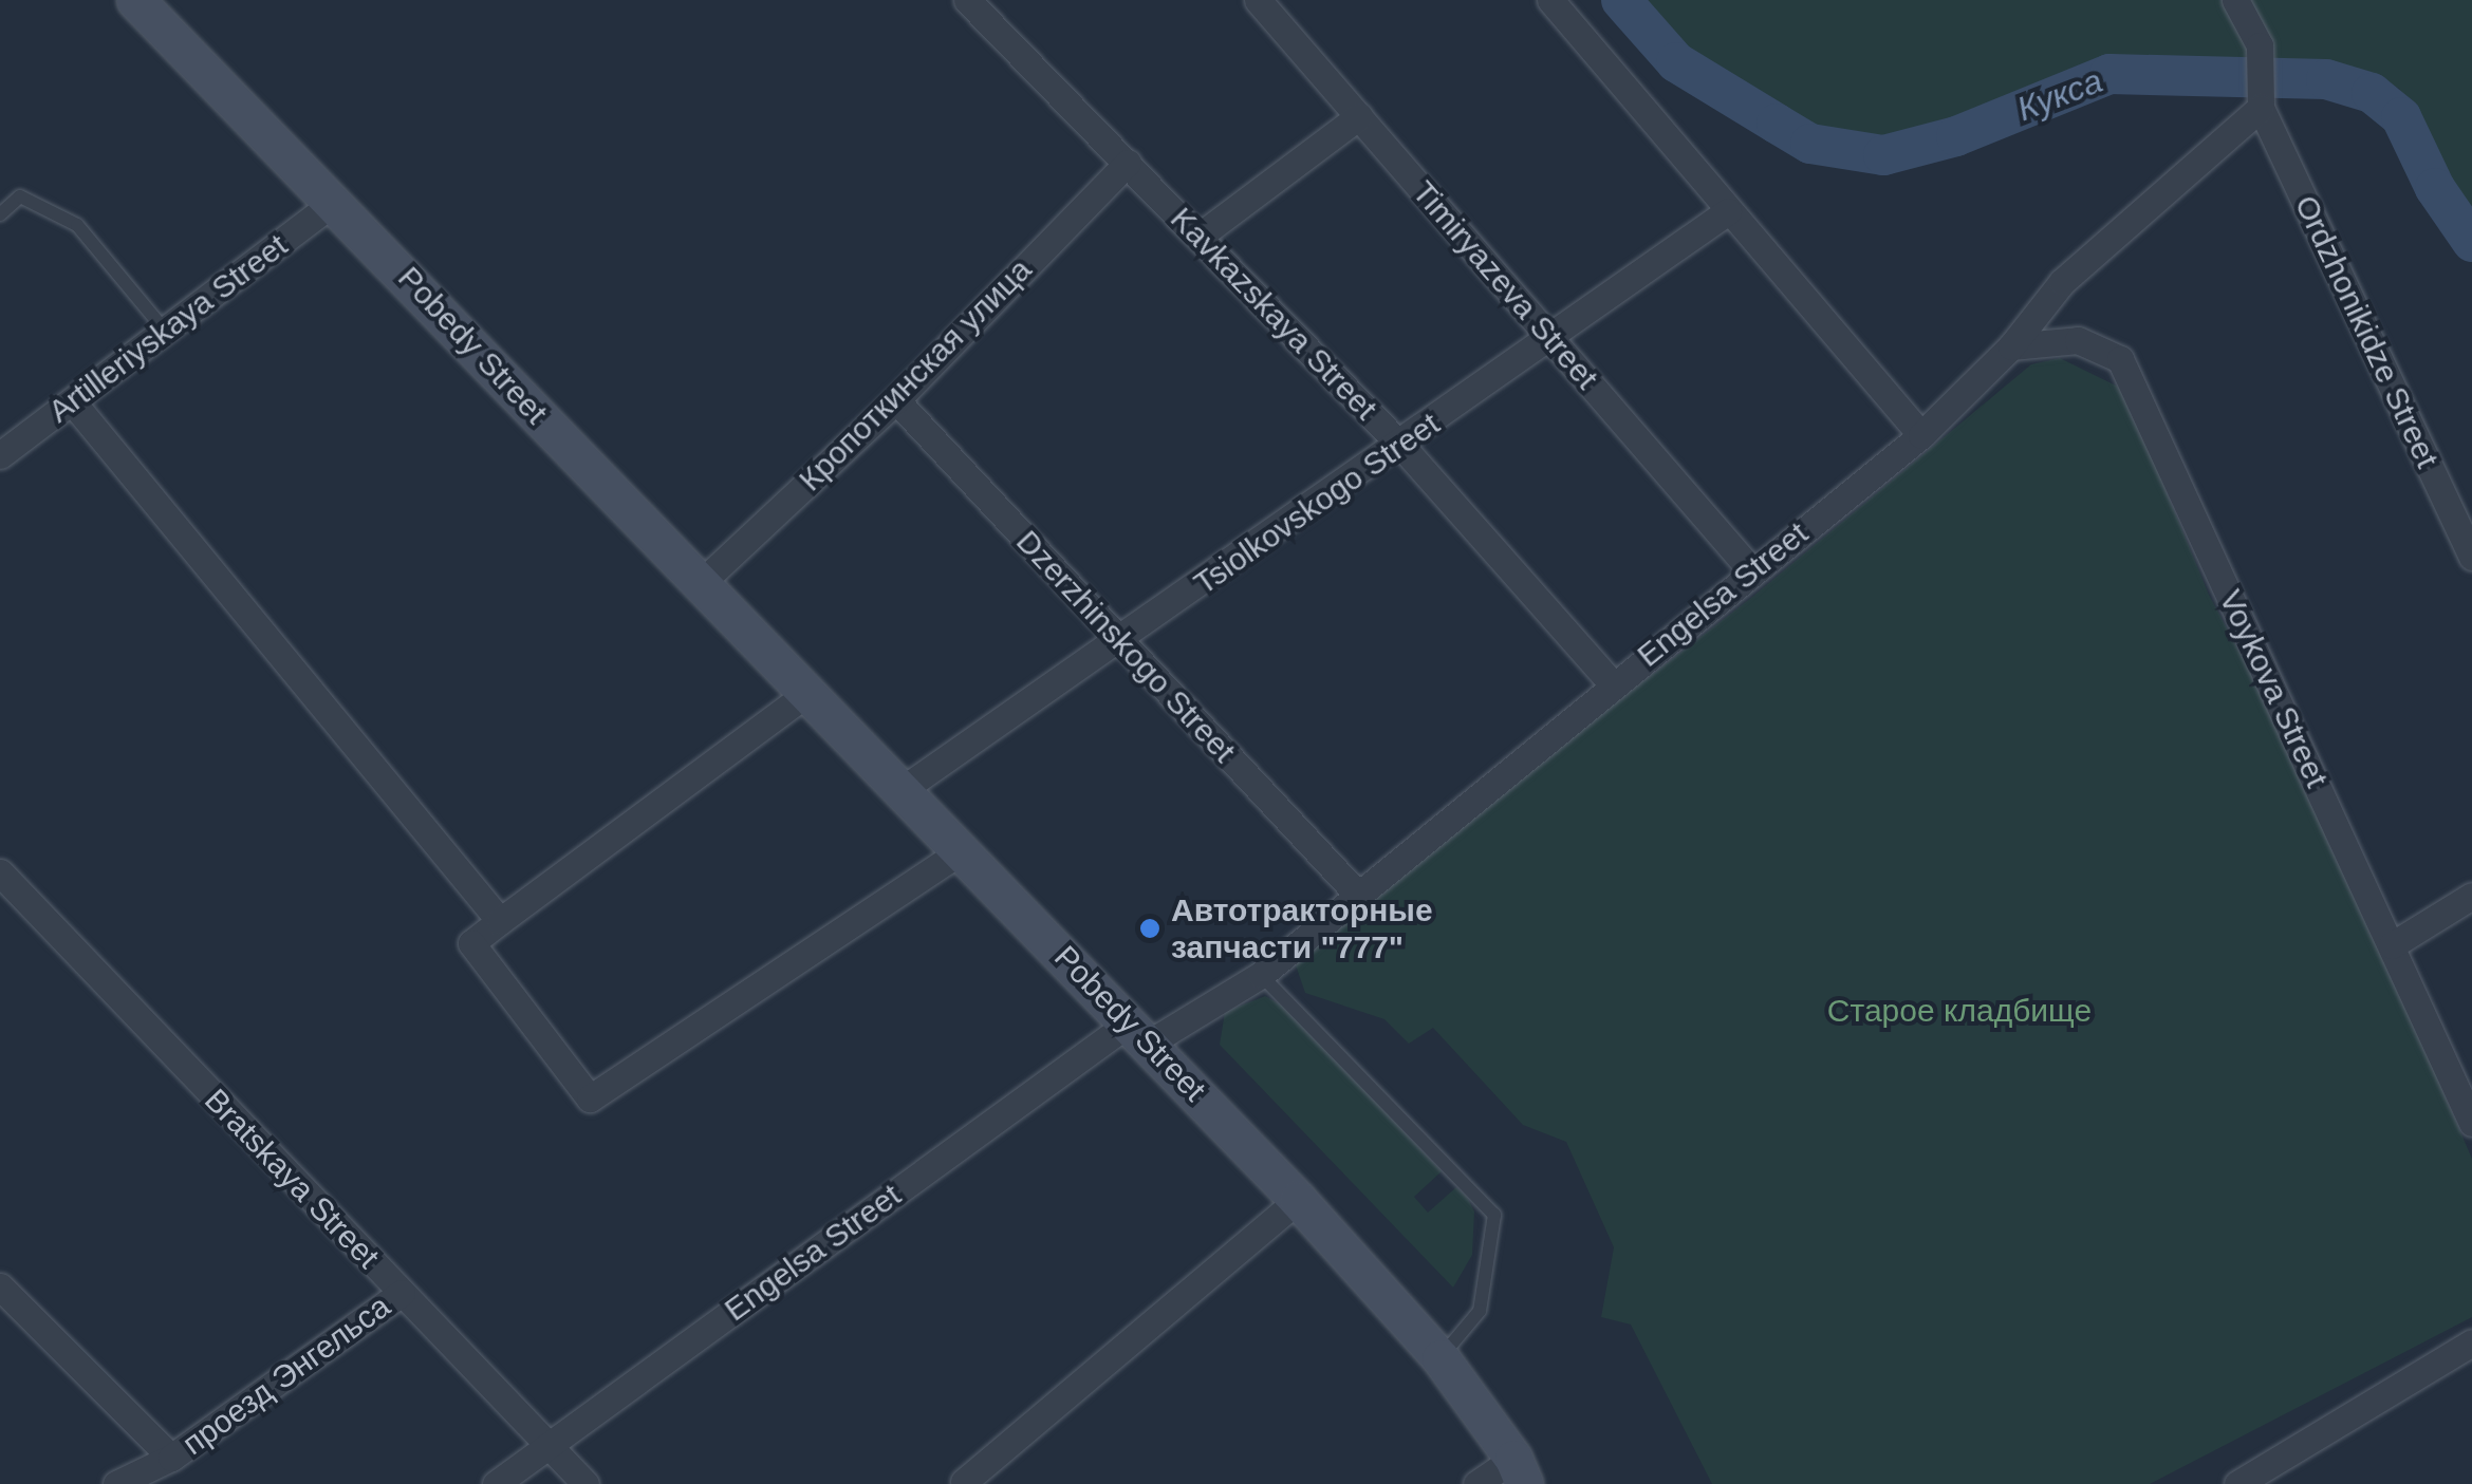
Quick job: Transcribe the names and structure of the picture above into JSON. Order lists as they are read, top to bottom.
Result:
{
  "streets": {
    "street": [
      "Timiryazeva Street",
      "Kavkazskaya Street",
      "Artilleriyskaya Street",
      "Ordzhonikidze Street",
      "Pobedy Street",
      "Кропоткинская улица",
      "Tsiolkovskogo Street",
      "Engelsa Street",
      "Dzerzhinskogo Street",
      "Voykova Street",
      "Bratskaya Street",
      "проезд Энгельса"
    ]
  },
  "crossings": [
    ["Timiryazeva Street", "Tsiolkovskogo Street"],
    ["Timiryazeva Street", "Engelsa Street"],
    ["Kavkazskaya Street", "Кропоткинская улица"],
    ["Kavkazskaya Street", "Tsiolkovskogo Street"],
    ["Kavkazskaya Street", "Engelsa Street"],
    ["Artilleriyskaya Street", "Pobedy Street"],
    ["Ordzhonikidze Street", "Engelsa Street"],
    ["Pobedy Street", "Кропоткинская улица"],
    ["Pobedy Street", "Tsiolkovskogo Street"],
    ["Pobedy Street", "Engelsa Street"],
    ["Кропоткинская улица", "Dzerzhinskogo Street"],
    ["Tsiolkovskogo Street", "Dzerzhinskogo Street"],
    ["Engelsa Street", "Dzerzhinskogo Street"],
    ["Engelsa Street", "Voykova Street"],
    ["Engelsa Street", "Bratskaya Street"],
    ["Bratskaya Street", "проезд Энгельса"]
  ],
  "water": ["Кукса"],
  "parks": ["Старое кладбище"],
  "places": ["Автотракторные запчасти \"777\""]
}
